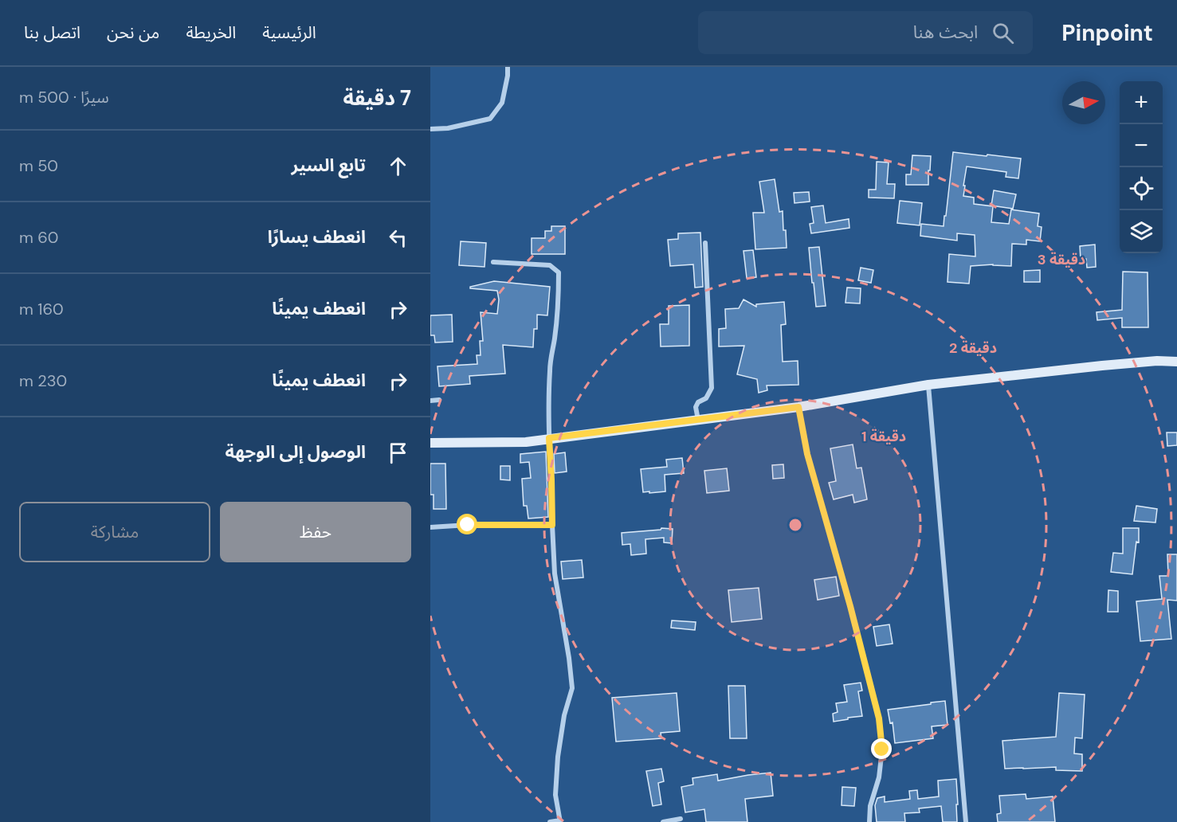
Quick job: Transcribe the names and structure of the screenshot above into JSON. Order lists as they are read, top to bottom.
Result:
{
  "north": "right",
  "page": {
    "header": "Pinpoint",
    "search": "ابحث هنا",
    "nav": [
      "الرئيسية",
      "الخريطة",
      "من نحن",
      "اتصل بنا"
    ],
    "heading": ["7 دقيقة", "سيرًا · 500 m"],
    "map_buttons": ["+", "−"],
    "list": [
      ["تابع السير", "50 m"],
      ["انعطف يسارًا", "60 m"],
      ["انعطف يمينًا", "160 m"],
      ["انعطف يمينًا", "230 m"],
      "الوصول إلى الوجهة"
    ],
    "buttons": ["حفظ", "مشاركة"]
  },
  "rings": ["3 دقيقة", "2 دقيقة", "1 دقيقة"]
}
